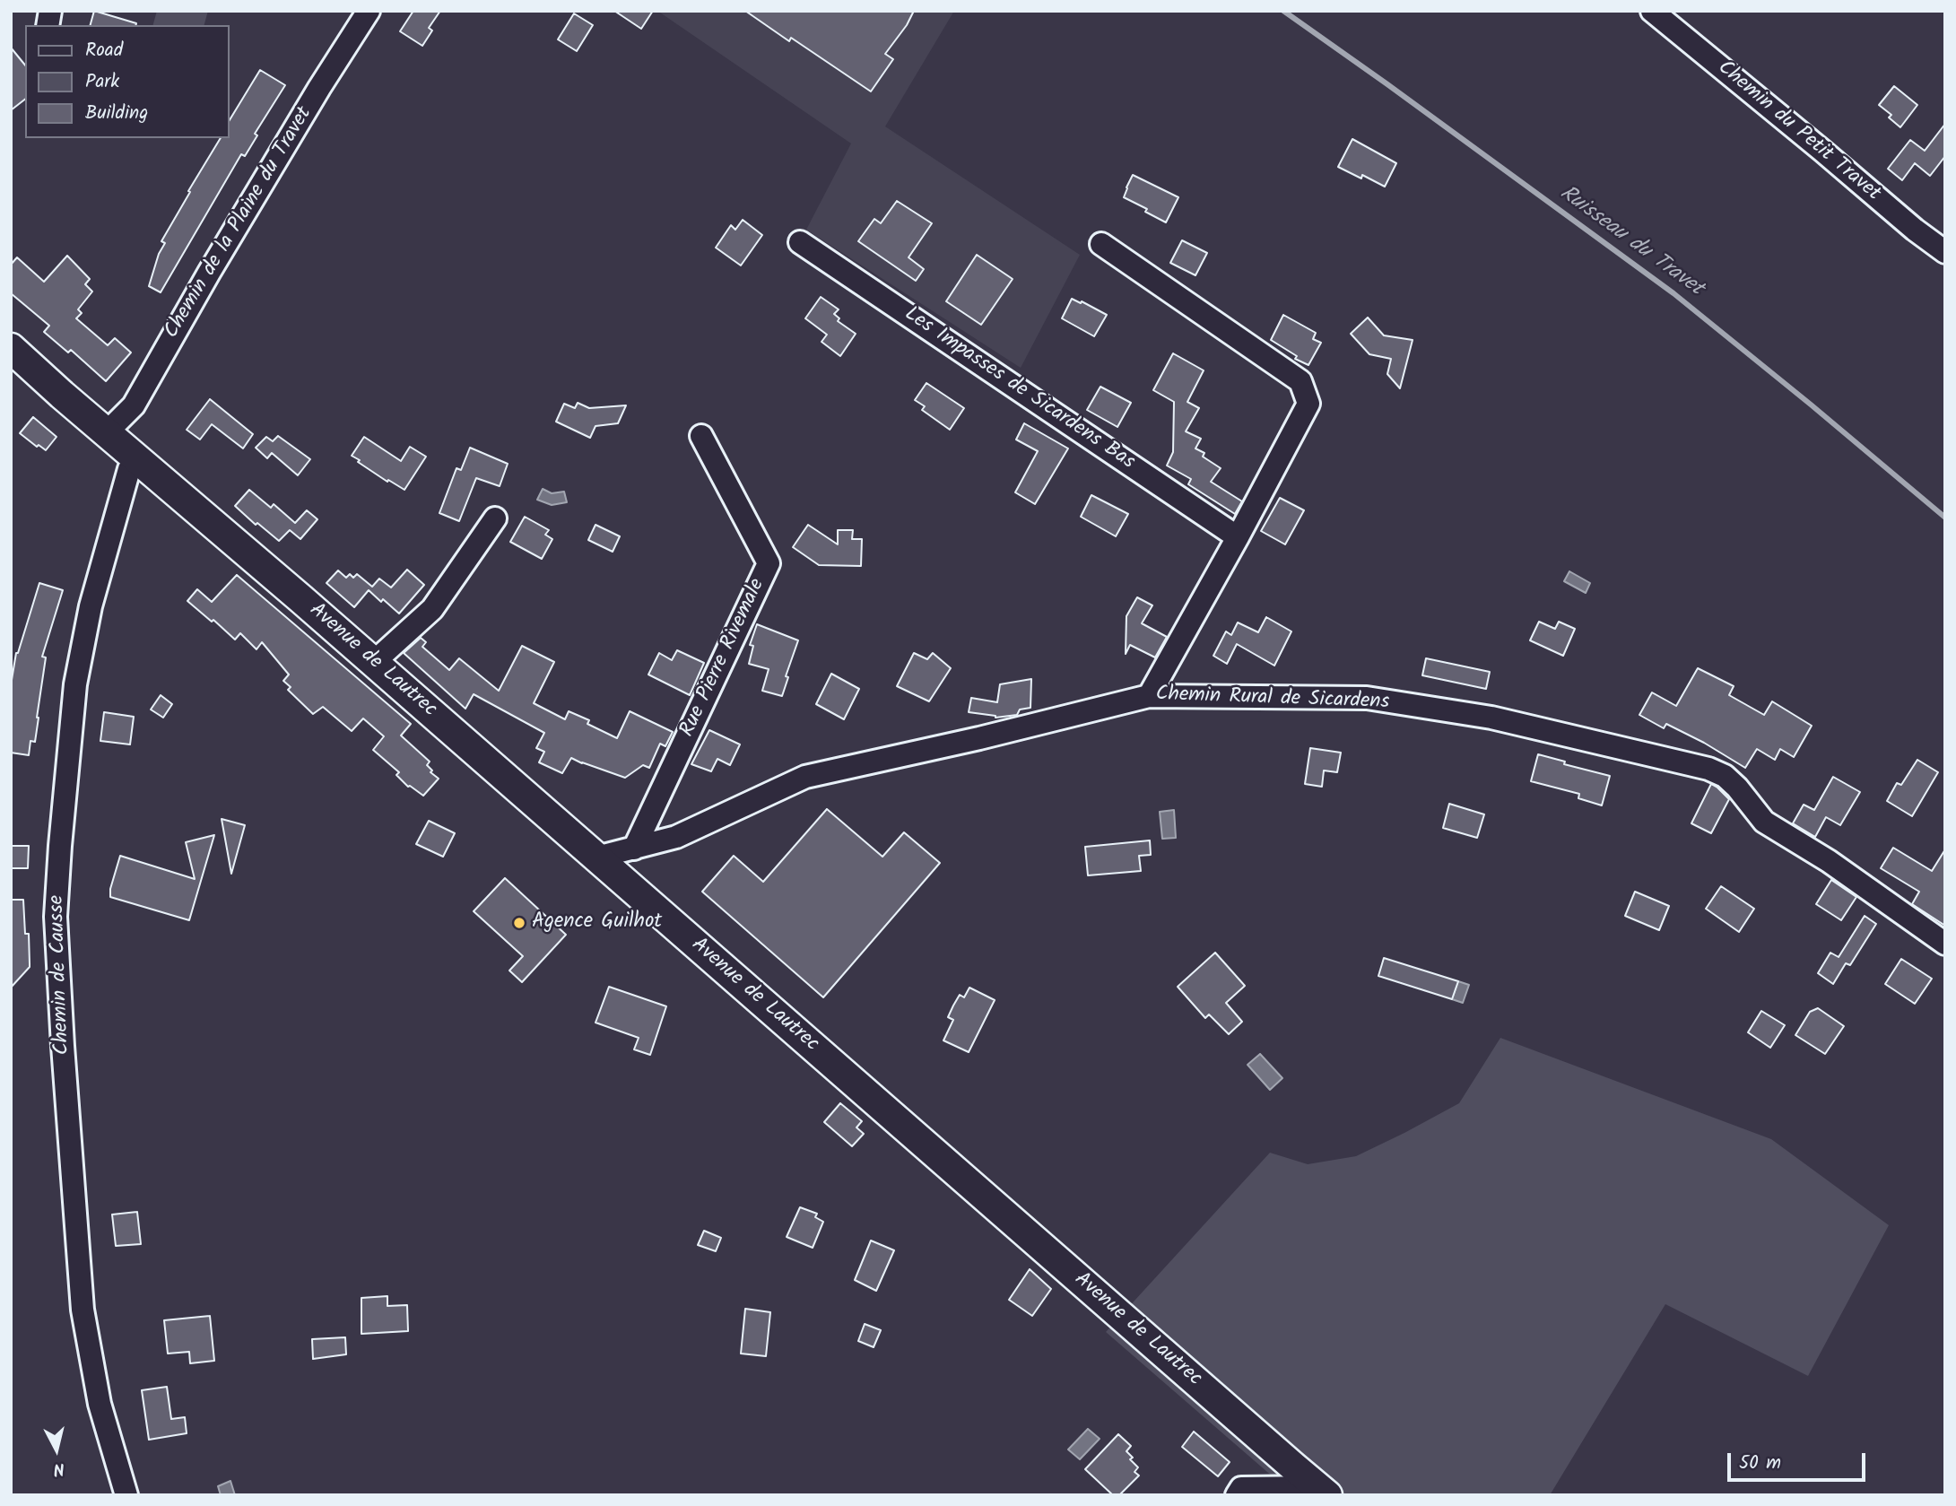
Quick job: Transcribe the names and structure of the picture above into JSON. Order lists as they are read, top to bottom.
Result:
{
  "streets": {
    "main road": ["Avenue de Lautrec"],
    "street": [
      "Chemin du Petit Travet",
      "Chemin de la Plaine du Travet",
      "Les Impasses de Sicardens Bas",
      "Rue Pierre Rivemale",
      "Chemin Rural de Sicardens",
      "Chemin de Causse"
    ]
  },
  "crossings": [
    ["Chemin de la Plaine du Travet", "Avenue de Lautrec"],
    ["Rue Pierre Rivemale", "Chemin Rural de Sicardens"],
    ["Avenue de Lautrec", "Chemin Rural de Sicardens"],
    ["Avenue de Lautrec", "Chemin de Causse"]
  ],
  "water": ["Ruisseau du Travet"],
  "places": ["Agence Guilhot"],
  "legend": ["Road", "Park", "Building"],
  "scale_bar": "50 m",
  "north": "bottom"
}
